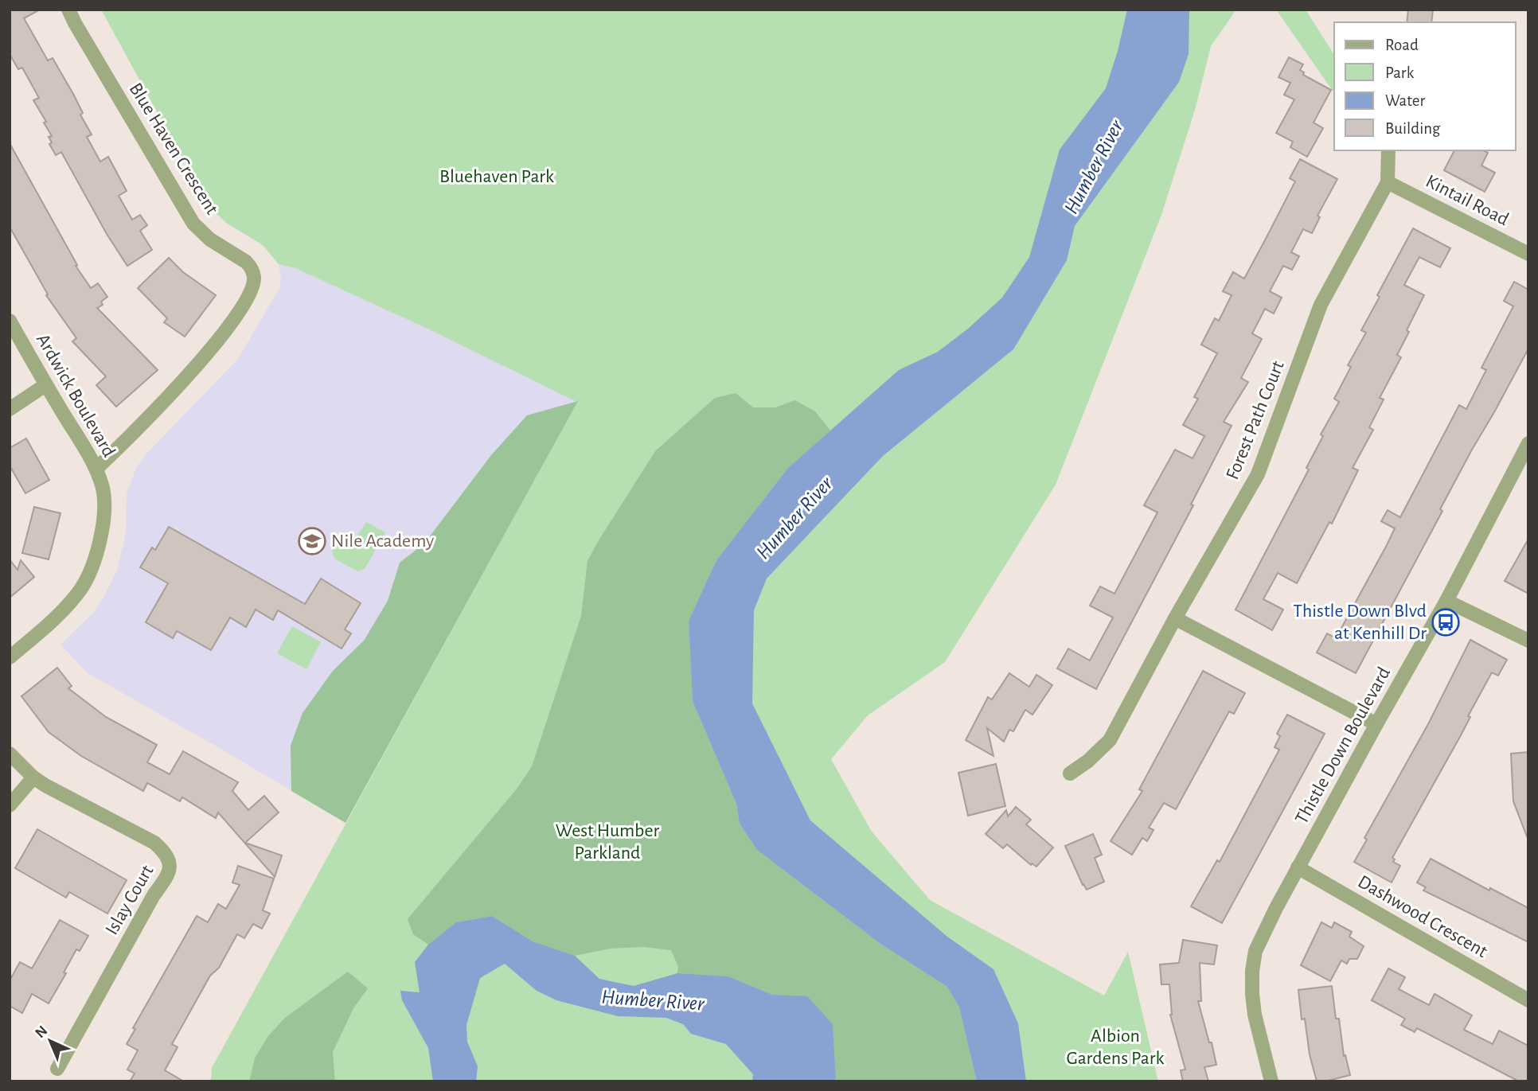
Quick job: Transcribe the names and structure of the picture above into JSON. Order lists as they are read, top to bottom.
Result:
{
  "streets": {
    "street": [
      "Blue Haven Crescent",
      "Kintail Road",
      "Ardwick Boulevard",
      "Forest Path Court",
      "Thistle Down Boulevard",
      "Islay Court",
      "Dashwood Crescent"
    ]
  },
  "crossings": [
    ["Blue Haven Crescent", "Ardwick Boulevard"],
    ["Kintail Road", "Forest Path Court"],
    ["Thistle Down Boulevard", "Dashwood Crescent"]
  ],
  "water": ["Humber River"],
  "parks": ["Bluehaven Park", "West Humber Parkland", "Albion Gardens Park"],
  "places": {
    "school or university": ["Nile Academy"],
    "bus stop": ["Thistle Down Blvd at Kenhill Dr"]
  },
  "legend": [
    "Road",
    "Park",
    "Water",
    "Building"
  ],
  "north": "top left"
}
